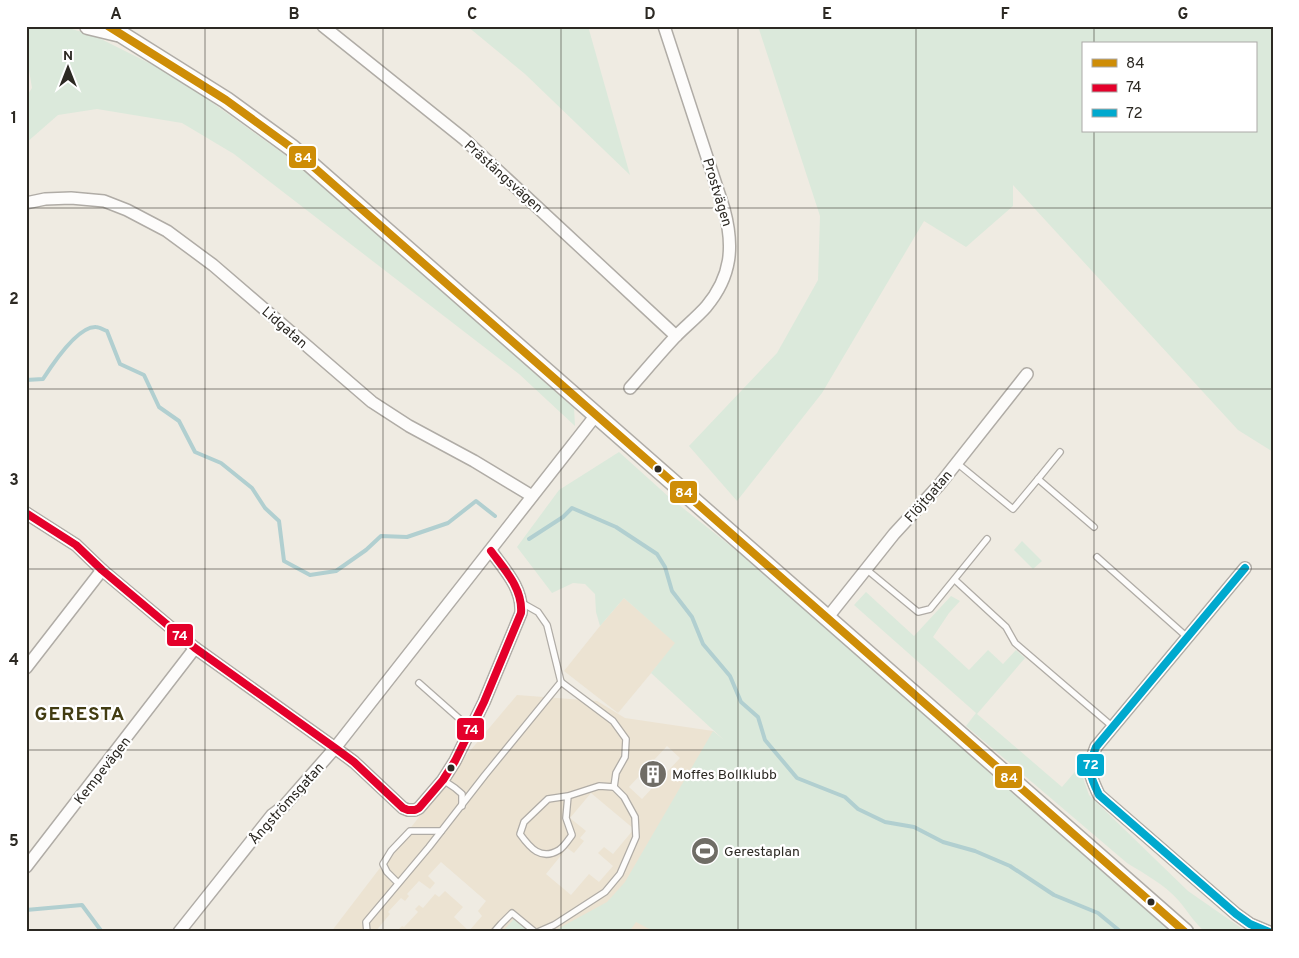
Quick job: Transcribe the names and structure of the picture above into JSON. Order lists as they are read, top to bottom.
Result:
{
  "streets": {
    "street": [
      "Prästängsvägen",
      "Prostvägen",
      "Lidgatan",
      "Flöjtgatan",
      "Kempevägen",
      "Ångströmsgatan"
    ]
  },
  "crossings": [
    ["Prästängsvägen", "Prostvägen"],
    ["Lidgatan", "Ångströmsgatan"]
  ],
  "districts": ["GERESTA"],
  "places": {
    "building": ["Moffes Bollklubb"],
    "sports": ["Gerestaplan"]
  },
  "lines": ["transit line 84", "transit line 74", "transit line 72"],
  "legend": ["84", "74", "72"],
  "north": "top",
  "grid": {
    "columns": [
      "A",
      "B",
      "C",
      "D",
      "E",
      "F",
      "G"
    ],
    "rows": [
      "1",
      "2",
      "3",
      "4",
      "5"
    ]
  }
}
